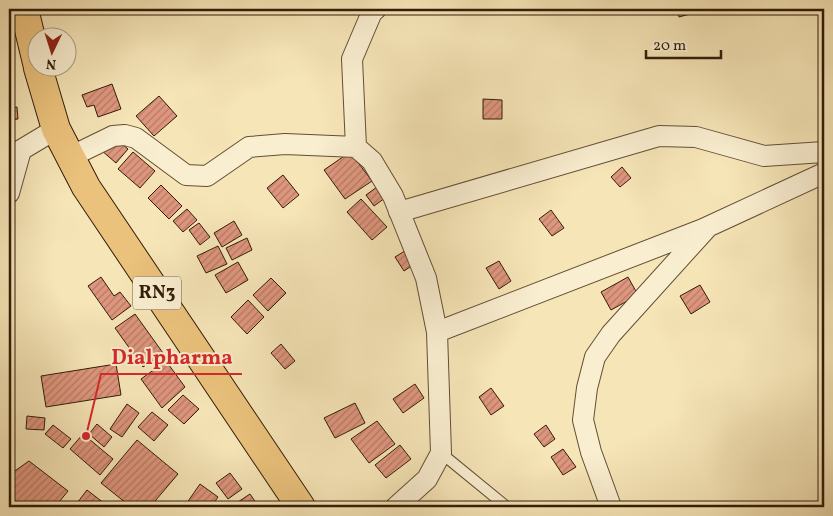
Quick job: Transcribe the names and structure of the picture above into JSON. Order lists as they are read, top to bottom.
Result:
{
  "streets": {
    "highway": ["RN3"]
  },
  "places": ["Dialpharma"],
  "scale_bar": "20 m",
  "north": "bottom"
}
